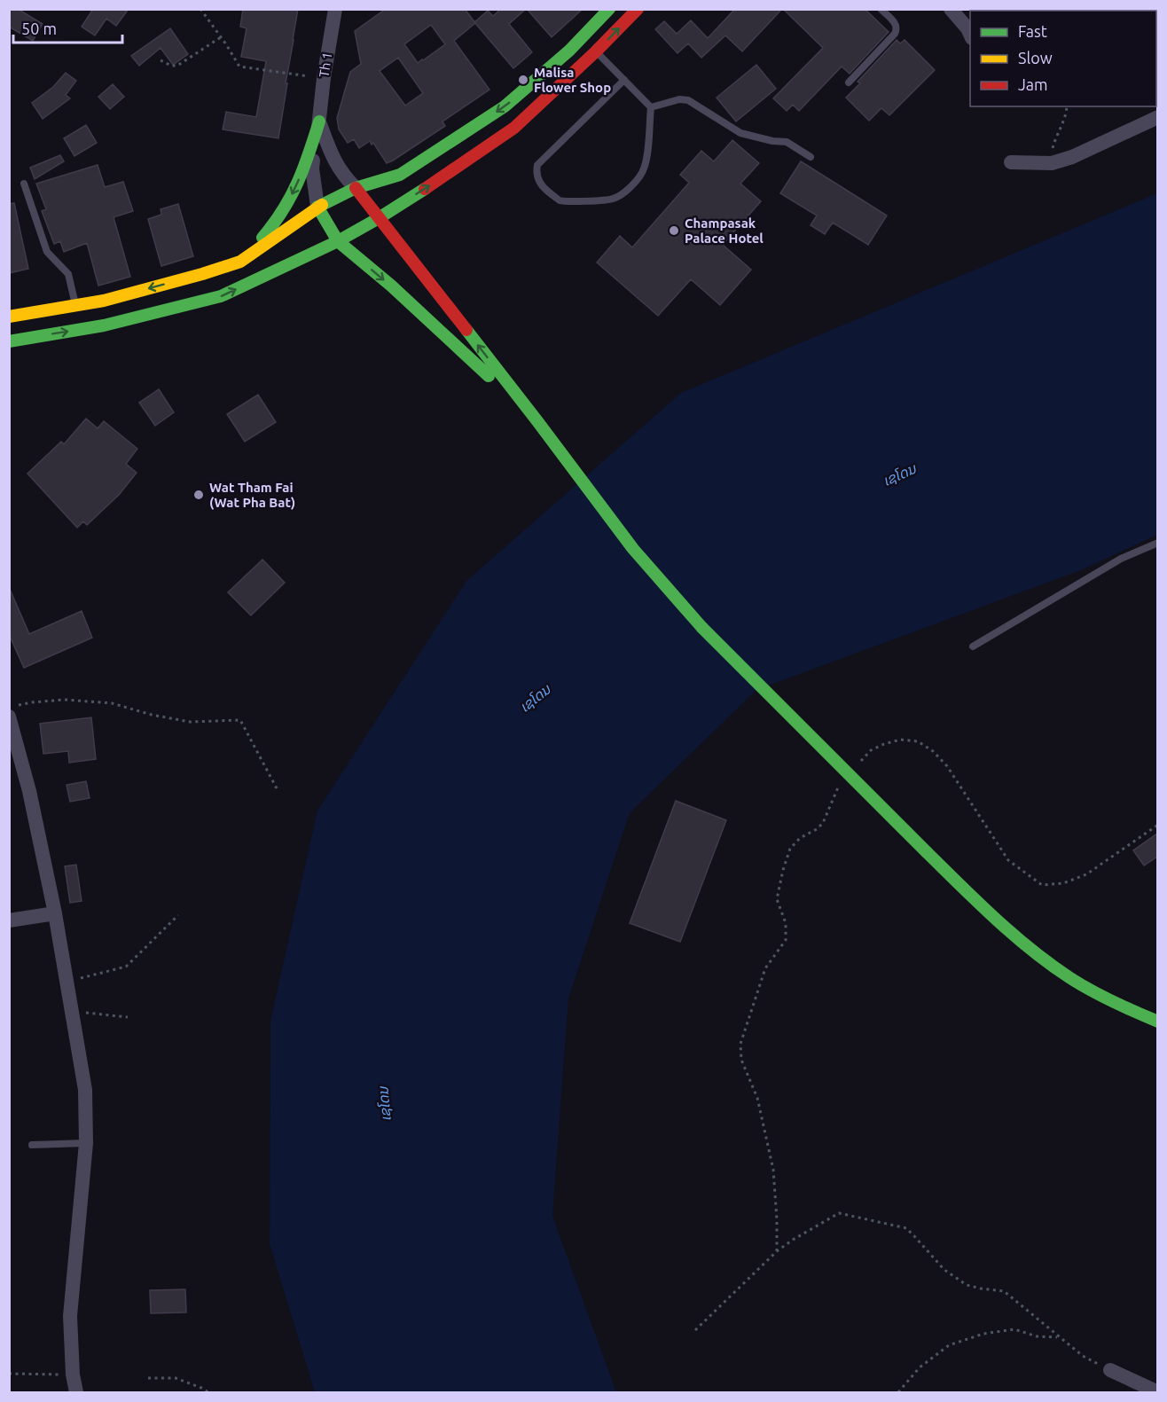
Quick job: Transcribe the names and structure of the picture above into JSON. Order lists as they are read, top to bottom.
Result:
{
  "streets": {
    "street": ["Th 1"]
  },
  "water": ["ເຊໂດນ"],
  "places": ["Malisa Flower Shop", "Champasak Palace Hotel", "Wat Tham Fai (Wat Pha Bat)"],
  "legend": ["Fast", "Slow", "Jam"],
  "scale_bar": "50 m"
}
